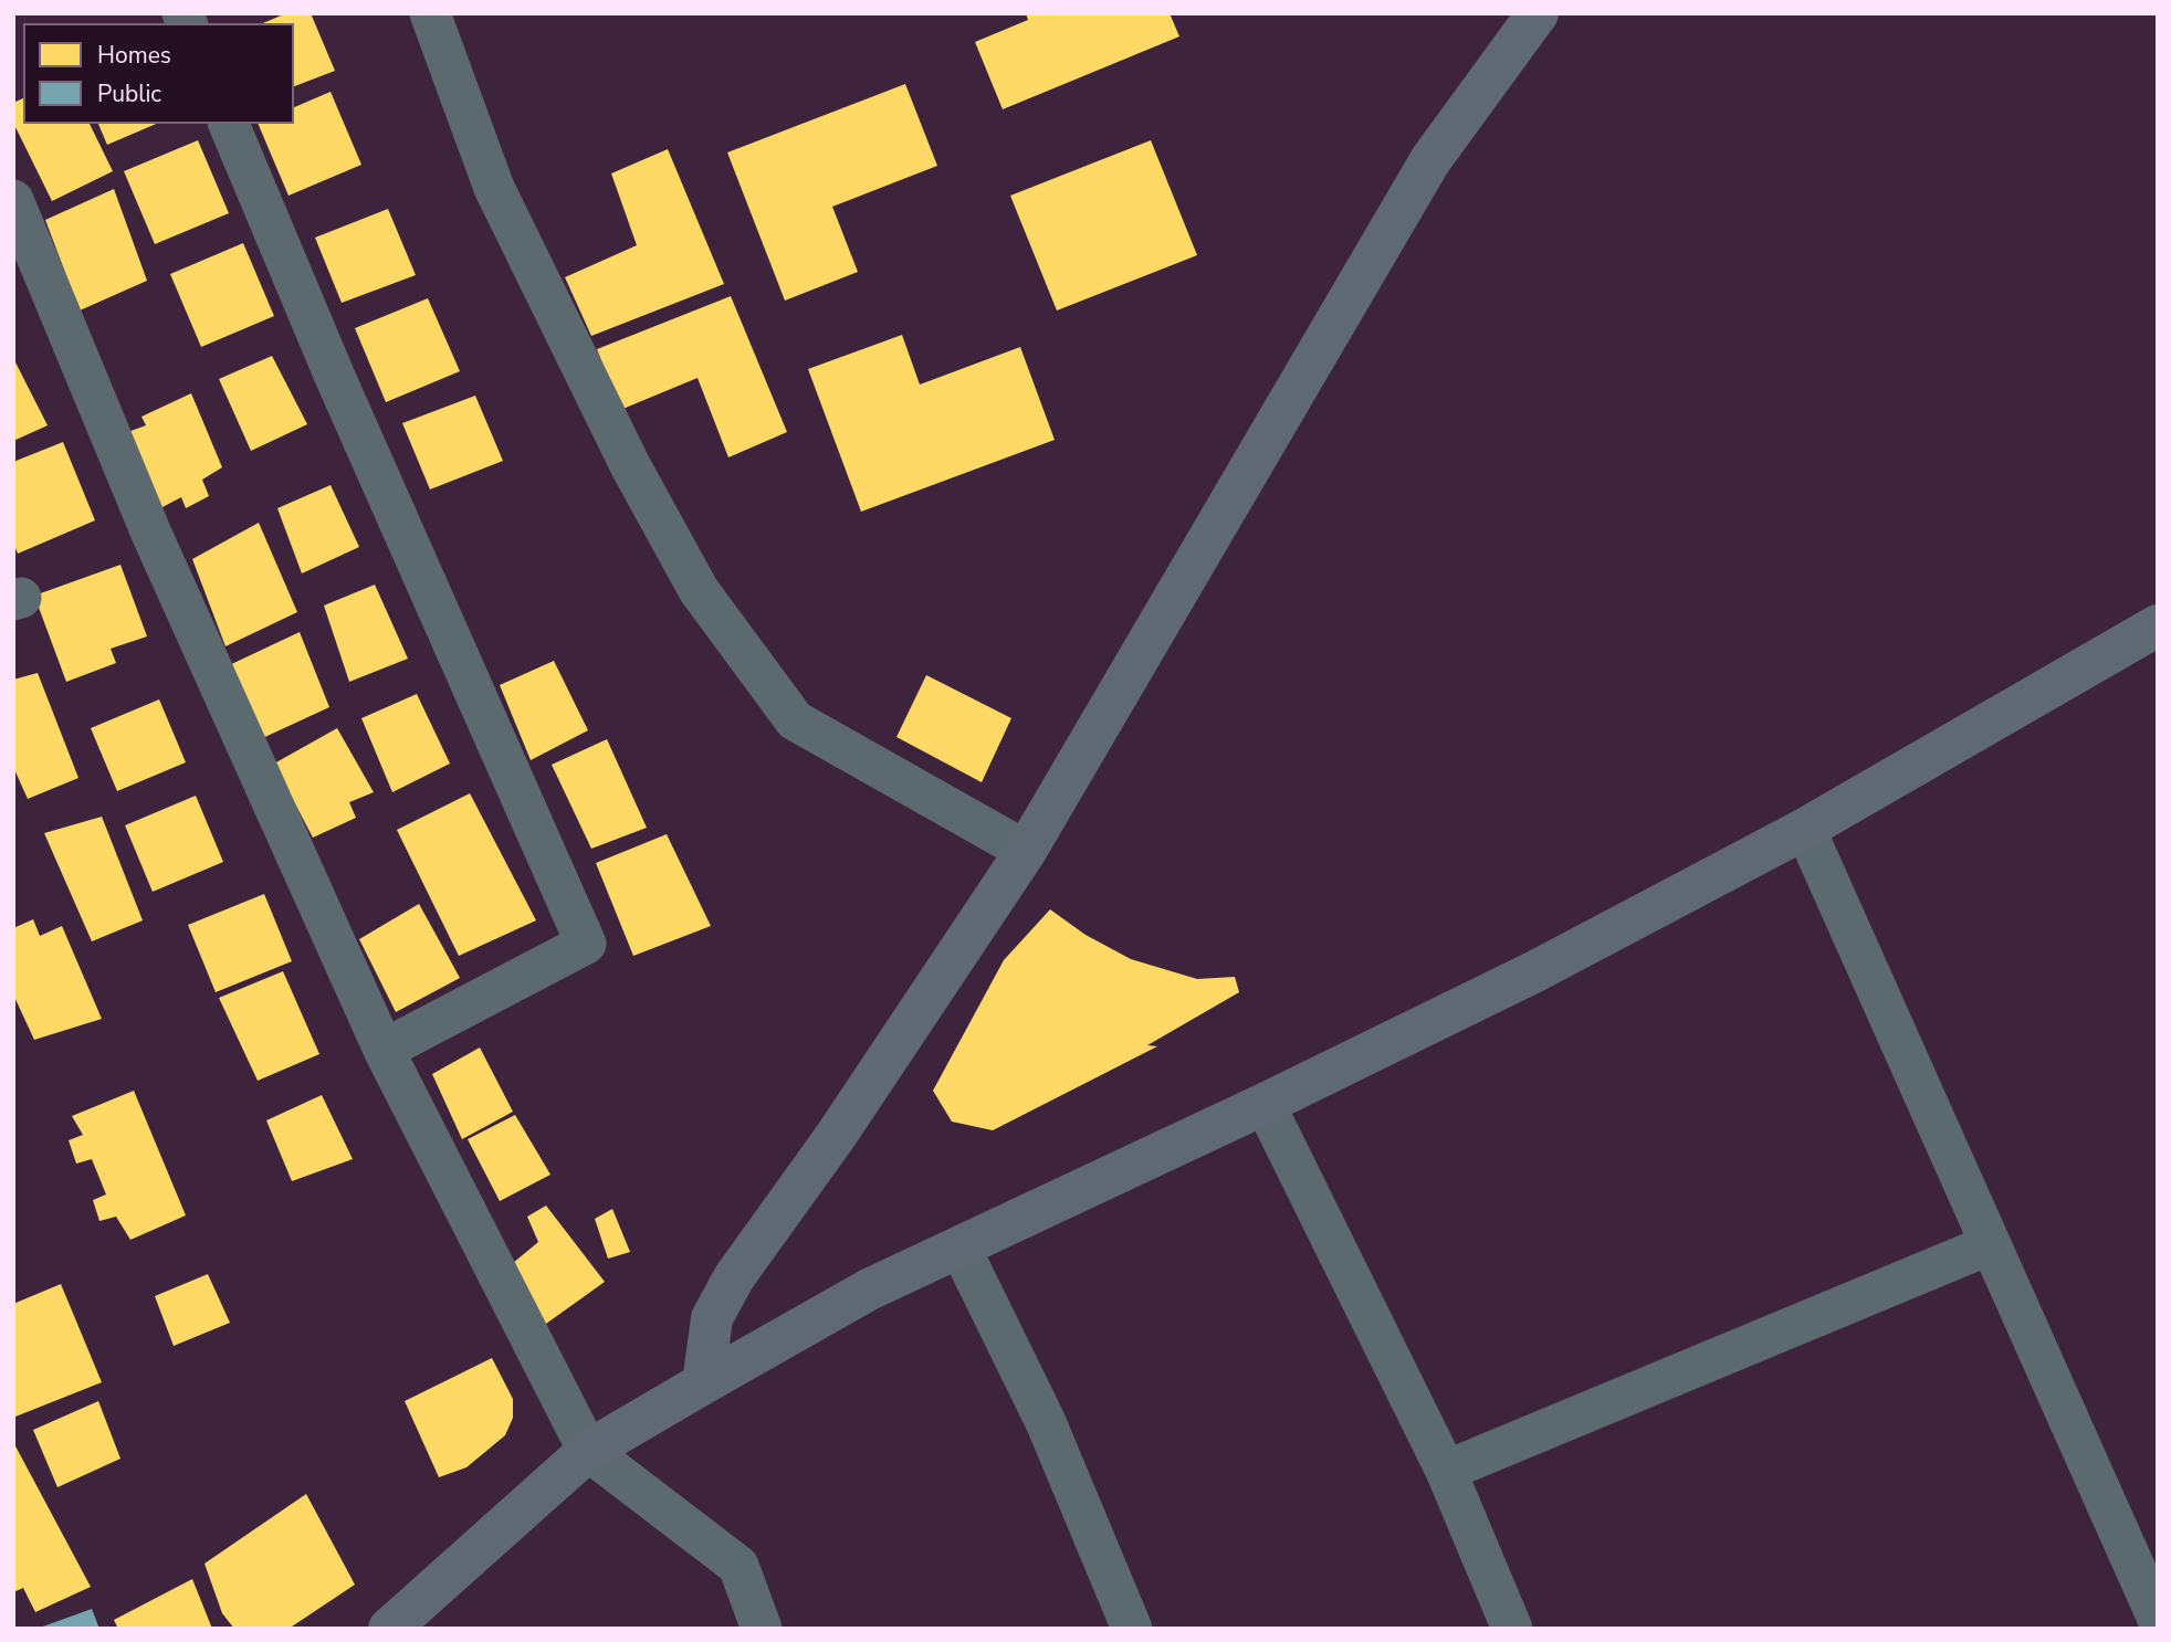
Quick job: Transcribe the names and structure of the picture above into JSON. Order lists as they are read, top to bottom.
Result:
{
  "legend": ["Homes", "Public"]
}
